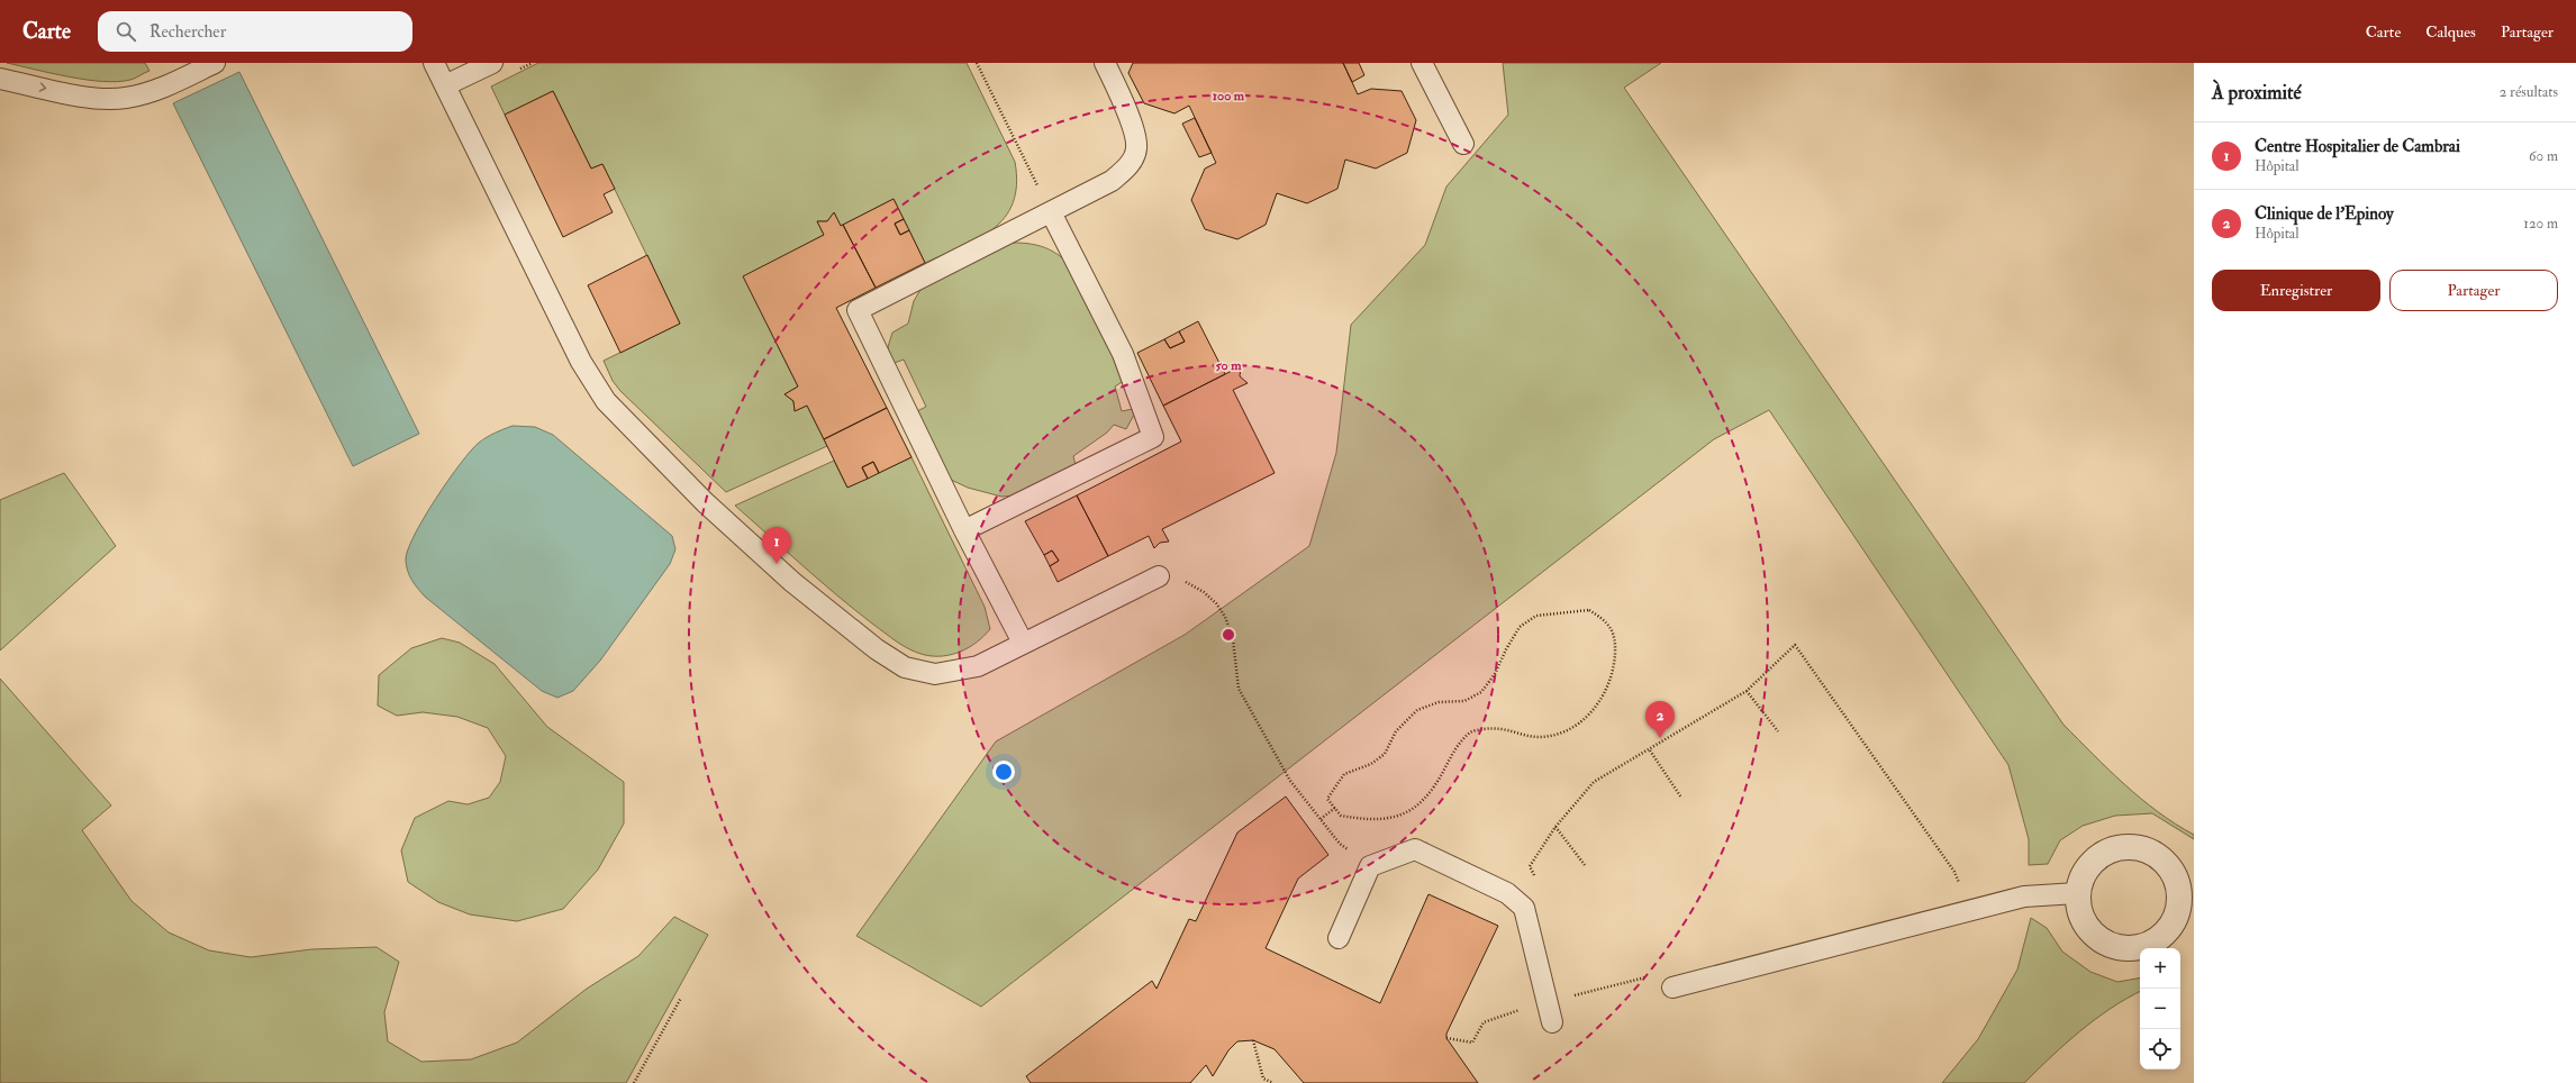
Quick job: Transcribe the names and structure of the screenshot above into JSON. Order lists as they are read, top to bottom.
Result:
{
  "page": {
    "header": "Carte",
    "search": "Rechercher",
    "nav": ["Carte", "Calques", "Partager"],
    "heading": ["À proximité", "2 résultats"],
    "list": [
      {
        "mark": "1",
        "name": "Centre Hospitalier de Cambrai",
        "note": "Hôpital",
        "value": "60 m"
      },
      {
        "mark": "2",
        "name": "Clinique de l’Epinoy",
        "note": "Hôpital",
        "value": "120 m"
      }
    ],
    "buttons": ["Enregistrer", "Partager"],
    "pins": ["1", "2"],
    "map_buttons": ["+", "−"]
  },
  "rings": ["100 m", "50 m"]
}
